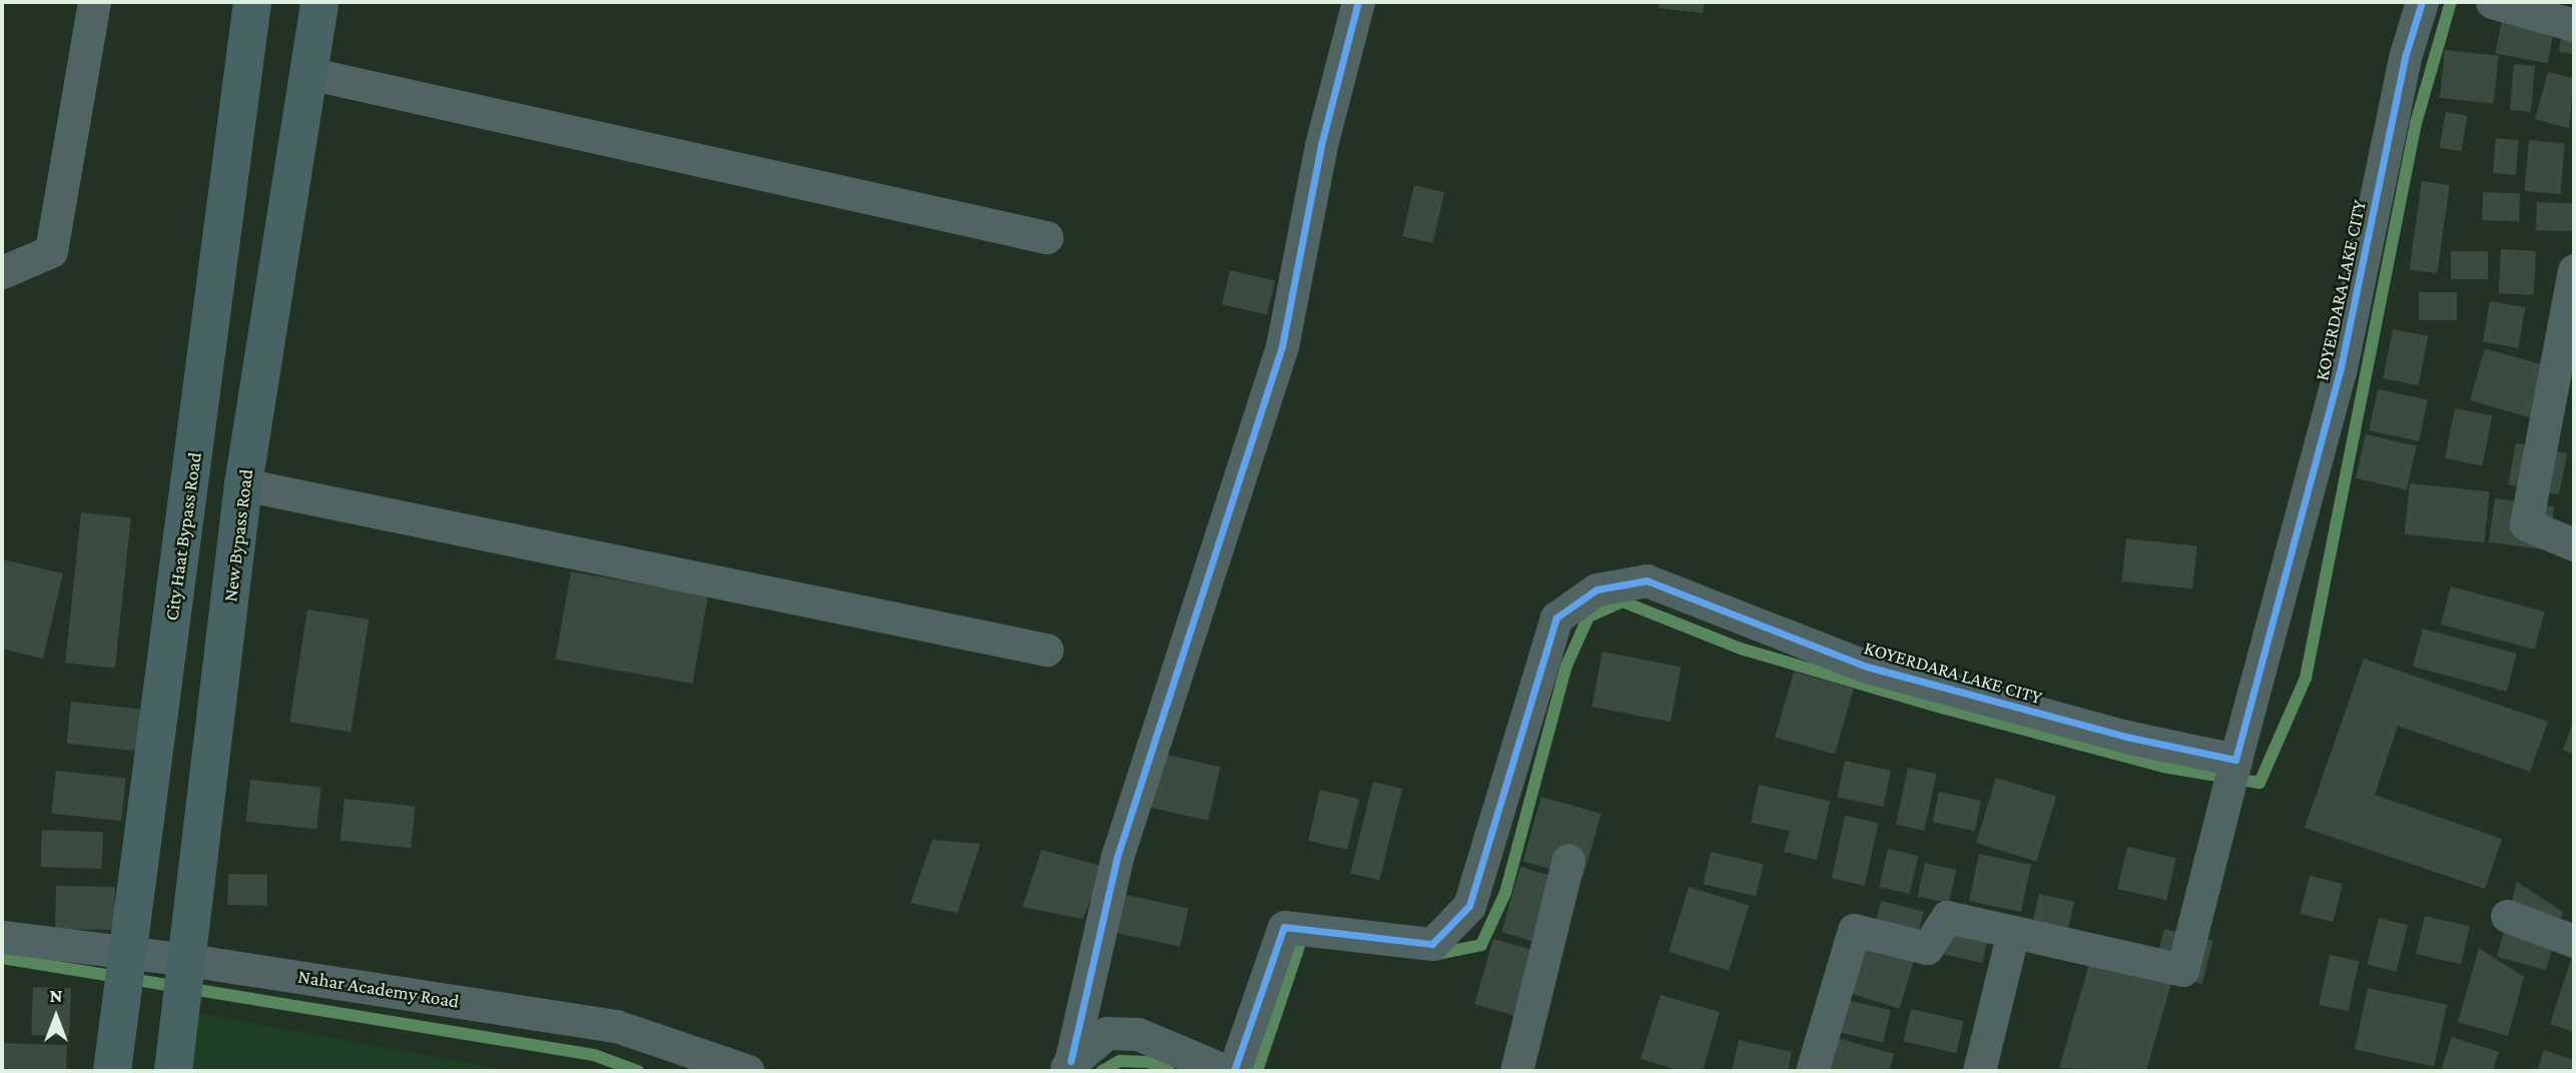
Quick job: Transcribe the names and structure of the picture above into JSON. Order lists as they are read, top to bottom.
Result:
{
  "streets": {
    "main road": ["New Bypass Road", "City Haat Bypass Road"],
    "street": ["KOYERDARA LAKE CITY", "Nahar Academy Road"]
  },
  "crossings": [
    ["New Bypass Road", "Nahar Academy Road"],
    ["City Haat Bypass Road", "Nahar Academy Road"]
  ],
  "north": "top"
}
